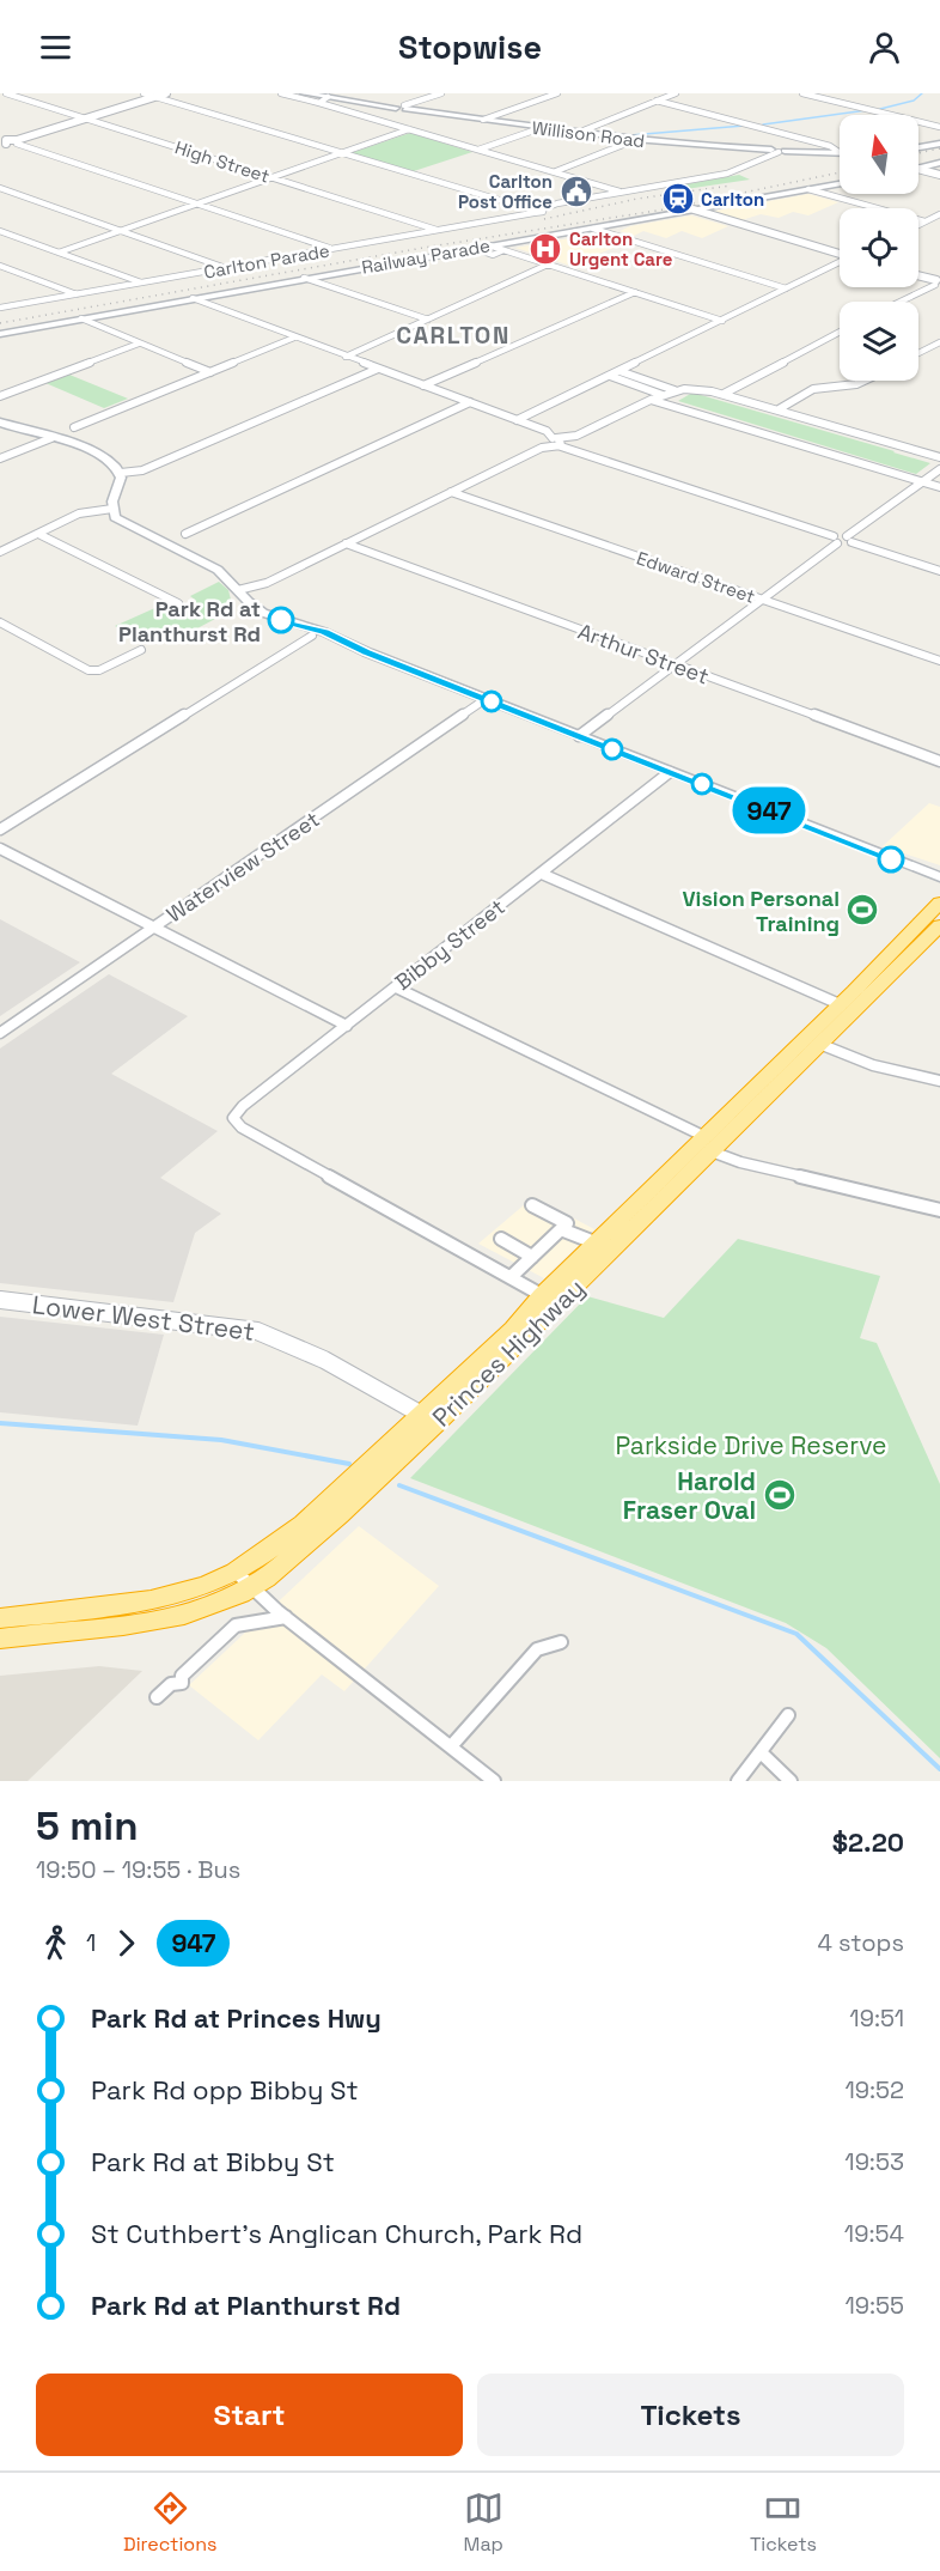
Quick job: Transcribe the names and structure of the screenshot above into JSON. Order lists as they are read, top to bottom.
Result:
{
  "streets": {
    "highway": ["Princes Highway"],
    "main road": ["Willison Road", "Railway Parade"],
    "street": [
      "High Street",
      "Carlton Parade",
      "Edward Street",
      "Arthur Street",
      "Waterview Street",
      "Bibby Street",
      "Lower West Street"
    ]
  },
  "crossings": [
    ["High Street", "Carlton Parade"],
    ["Lower West Street", "Princes Highway"]
  ],
  "districts": ["CARLTON"],
  "parks": ["Parkside Drive Reserve"],
  "places": {
    "public building": ["Carlton Post Office"],
    "station": ["Carlton"],
    "hospital": ["Carlton Urgent Care"],
    "other": ["Park Rd at Planthurst Rd"],
    "sports": ["Vision Personal Training", "Harold Fraser Oval"]
  },
  "lines": ["bus line 947"],
  "north": "top",
  "page": {
    "header": "Stopwise",
    "on_map": "947",
    "heading": ["5 min", "19:50 – 19:55 · Bus", "$2.20"],
    "legs": ["1", "947", "4 stops"],
    "list": [
      {
        "name": "Park Rd at Princes Hwy",
        "value": "19:51"
      },
      {
        "name": "Park Rd opp Bibby St",
        "value": "19:52"
      },
      {
        "name": "Park Rd at Bibby St",
        "value": "19:53"
      },
      {
        "name": "St Cuthbert's Anglican Church, Park Rd",
        "value": "19:54"
      },
      {
        "name": "Park Rd at Planthurst Rd",
        "value": "19:55"
      }
    ],
    "buttons": ["Start", "Tickets"],
    "tabs": ["Directions", "Map", "Tickets"]
  }
}
